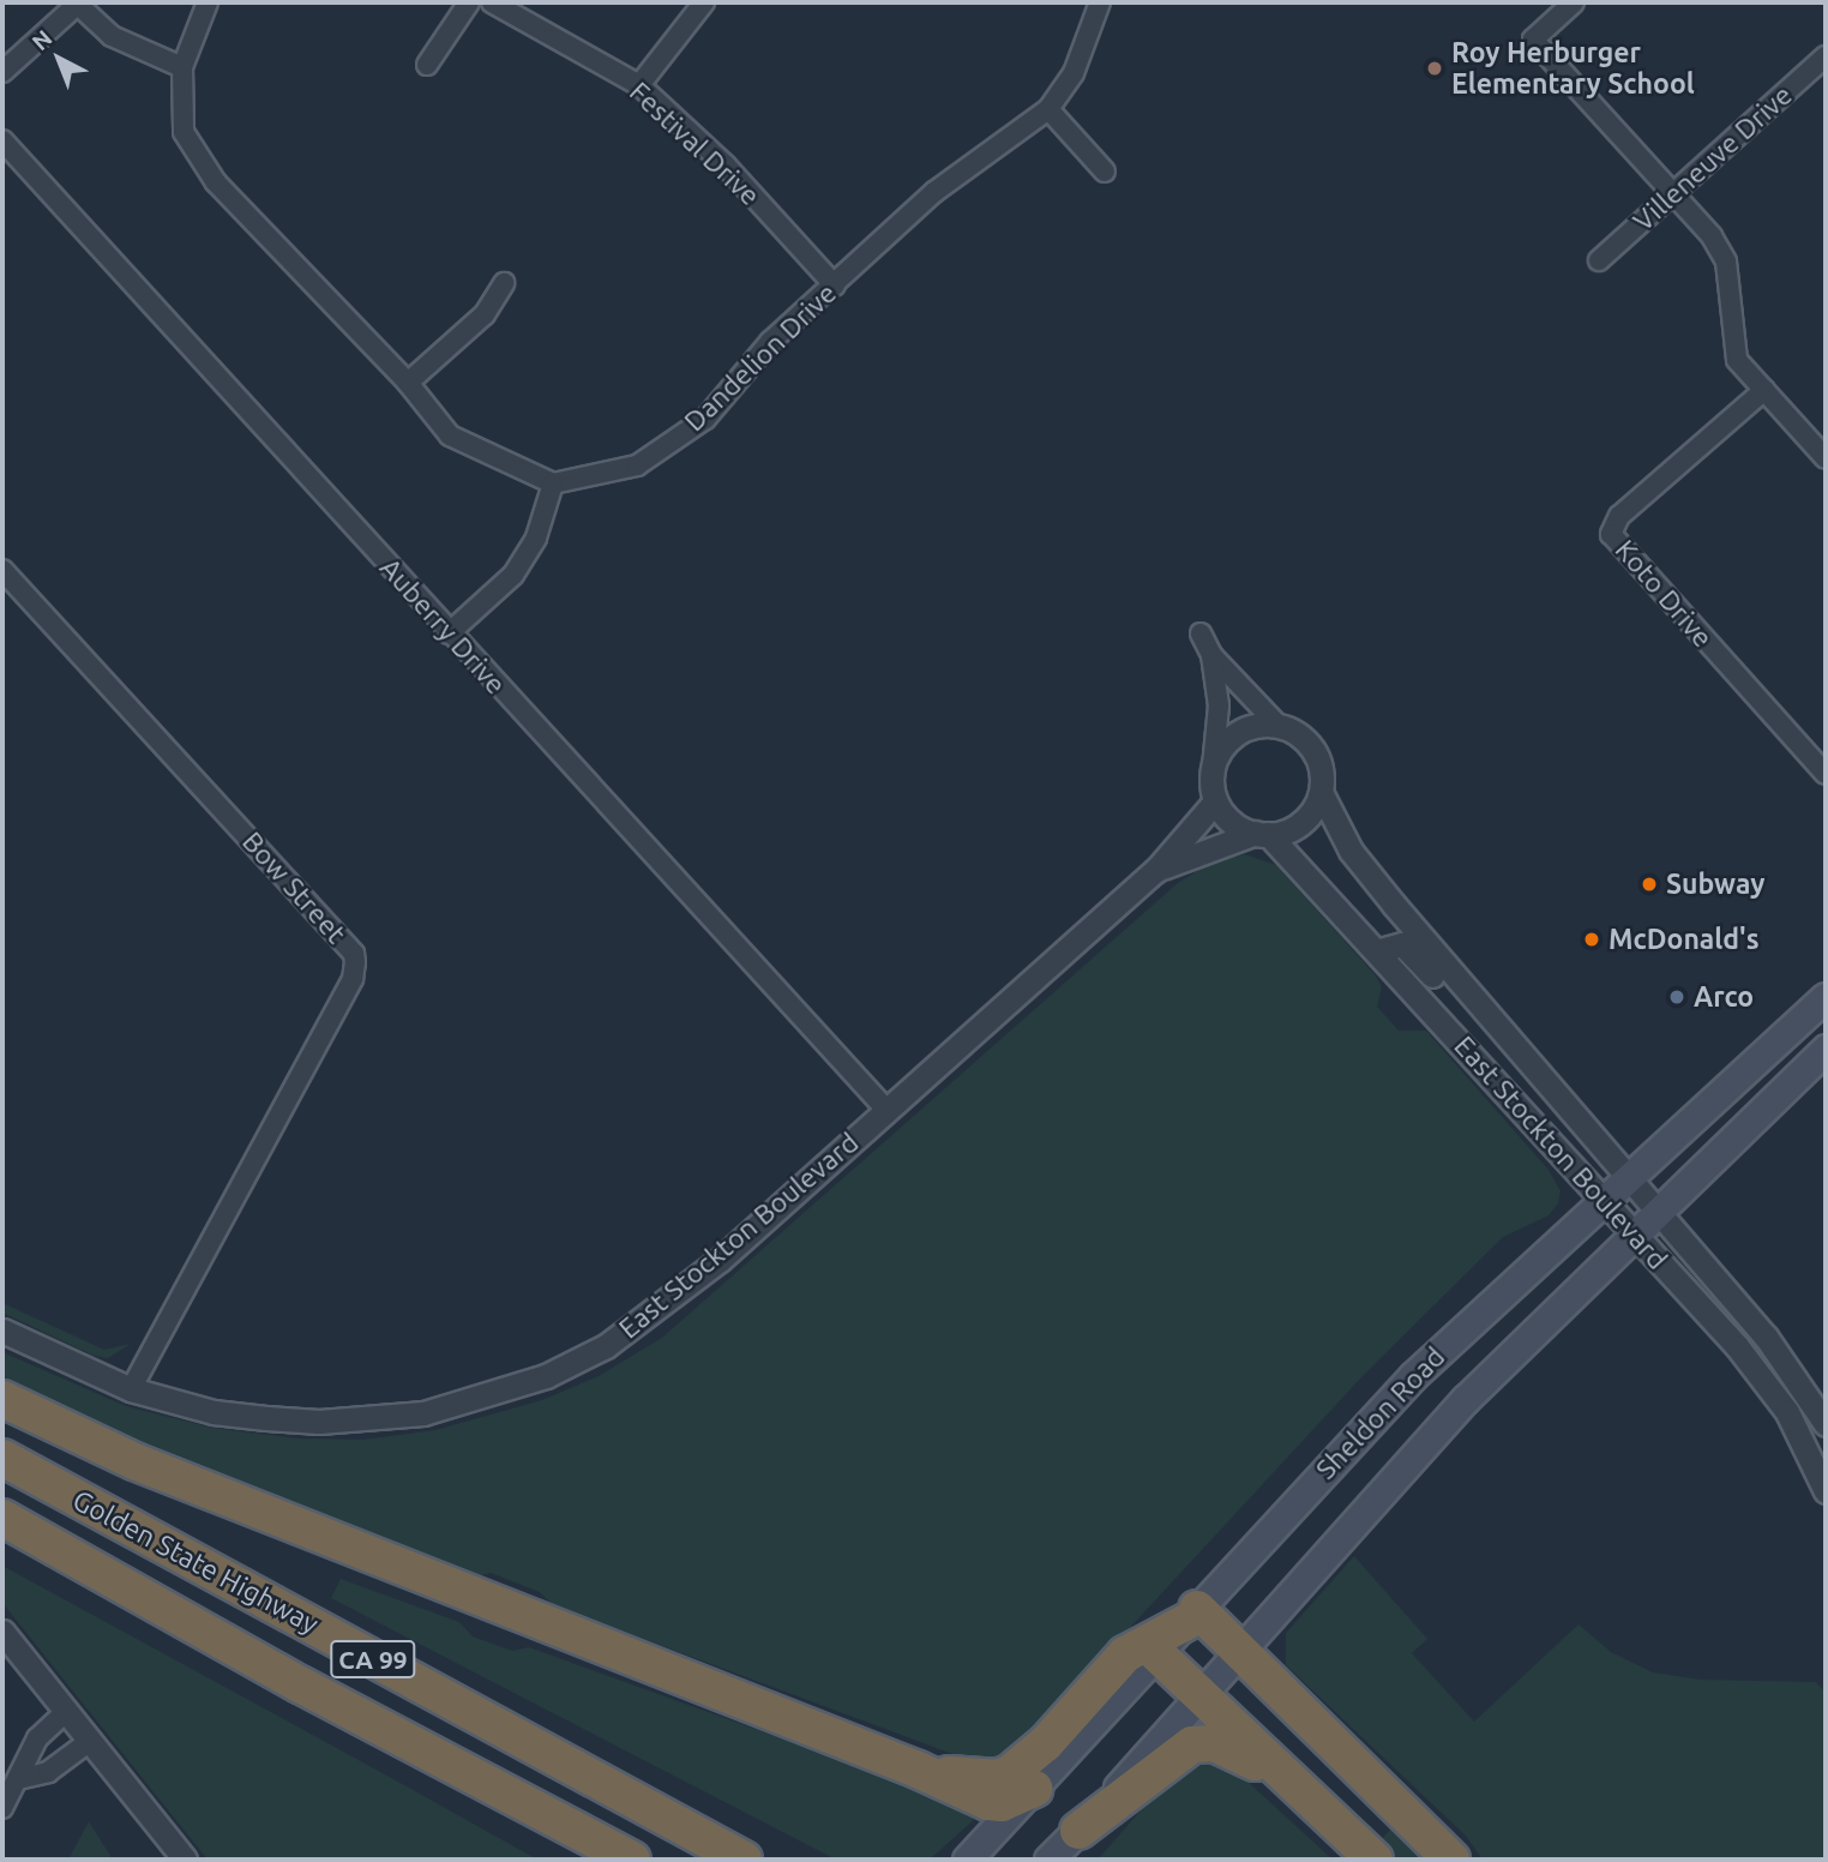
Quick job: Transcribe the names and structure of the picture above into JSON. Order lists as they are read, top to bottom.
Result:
{
  "streets": {
    "highway": ["Golden State Highway", "CA 99"],
    "main road": ["Sheldon Road"],
    "street": [
      "Festival Drive",
      "Villeneuve Drive",
      "Dandelion Drive",
      "Koto Drive",
      "Auberry Drive",
      "Bow Street",
      "East Stockton Boulevard"
    ]
  },
  "crossings": [
    ["Festival Drive", "Dandelion Drive"],
    ["Auberry Drive", "East Stockton Boulevard"],
    ["Bow Street", "East Stockton Boulevard"],
    ["East Stockton Boulevard", "Sheldon Road"]
  ],
  "places": [
    "Roy Herburger Elementary School",
    "Subway",
    "McDonald's",
    "Arco"
  ],
  "north": "top left"
}
